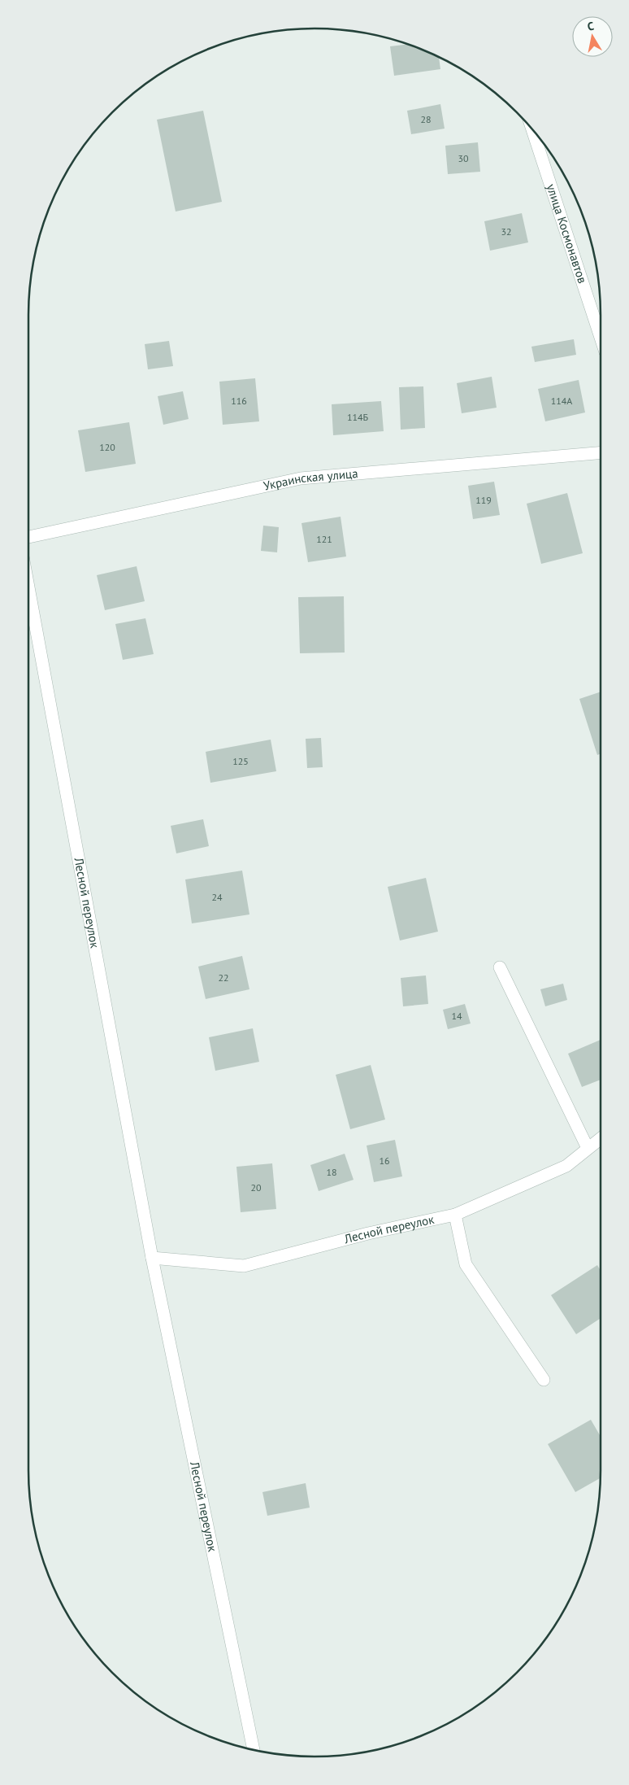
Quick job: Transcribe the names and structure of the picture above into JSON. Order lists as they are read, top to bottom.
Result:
{
  "streets": {
    "street": ["улица Космонавтов", "Украинская улица", "Лесной переулок"]
  },
  "house_numbers": [
    "28",
    "30",
    "32",
    "116",
    "114А",
    "114Б",
    "120",
    "119",
    "121",
    "125",
    "24",
    "22",
    "14",
    "16",
    "18",
    "20"
  ],
  "north": "top"
}
